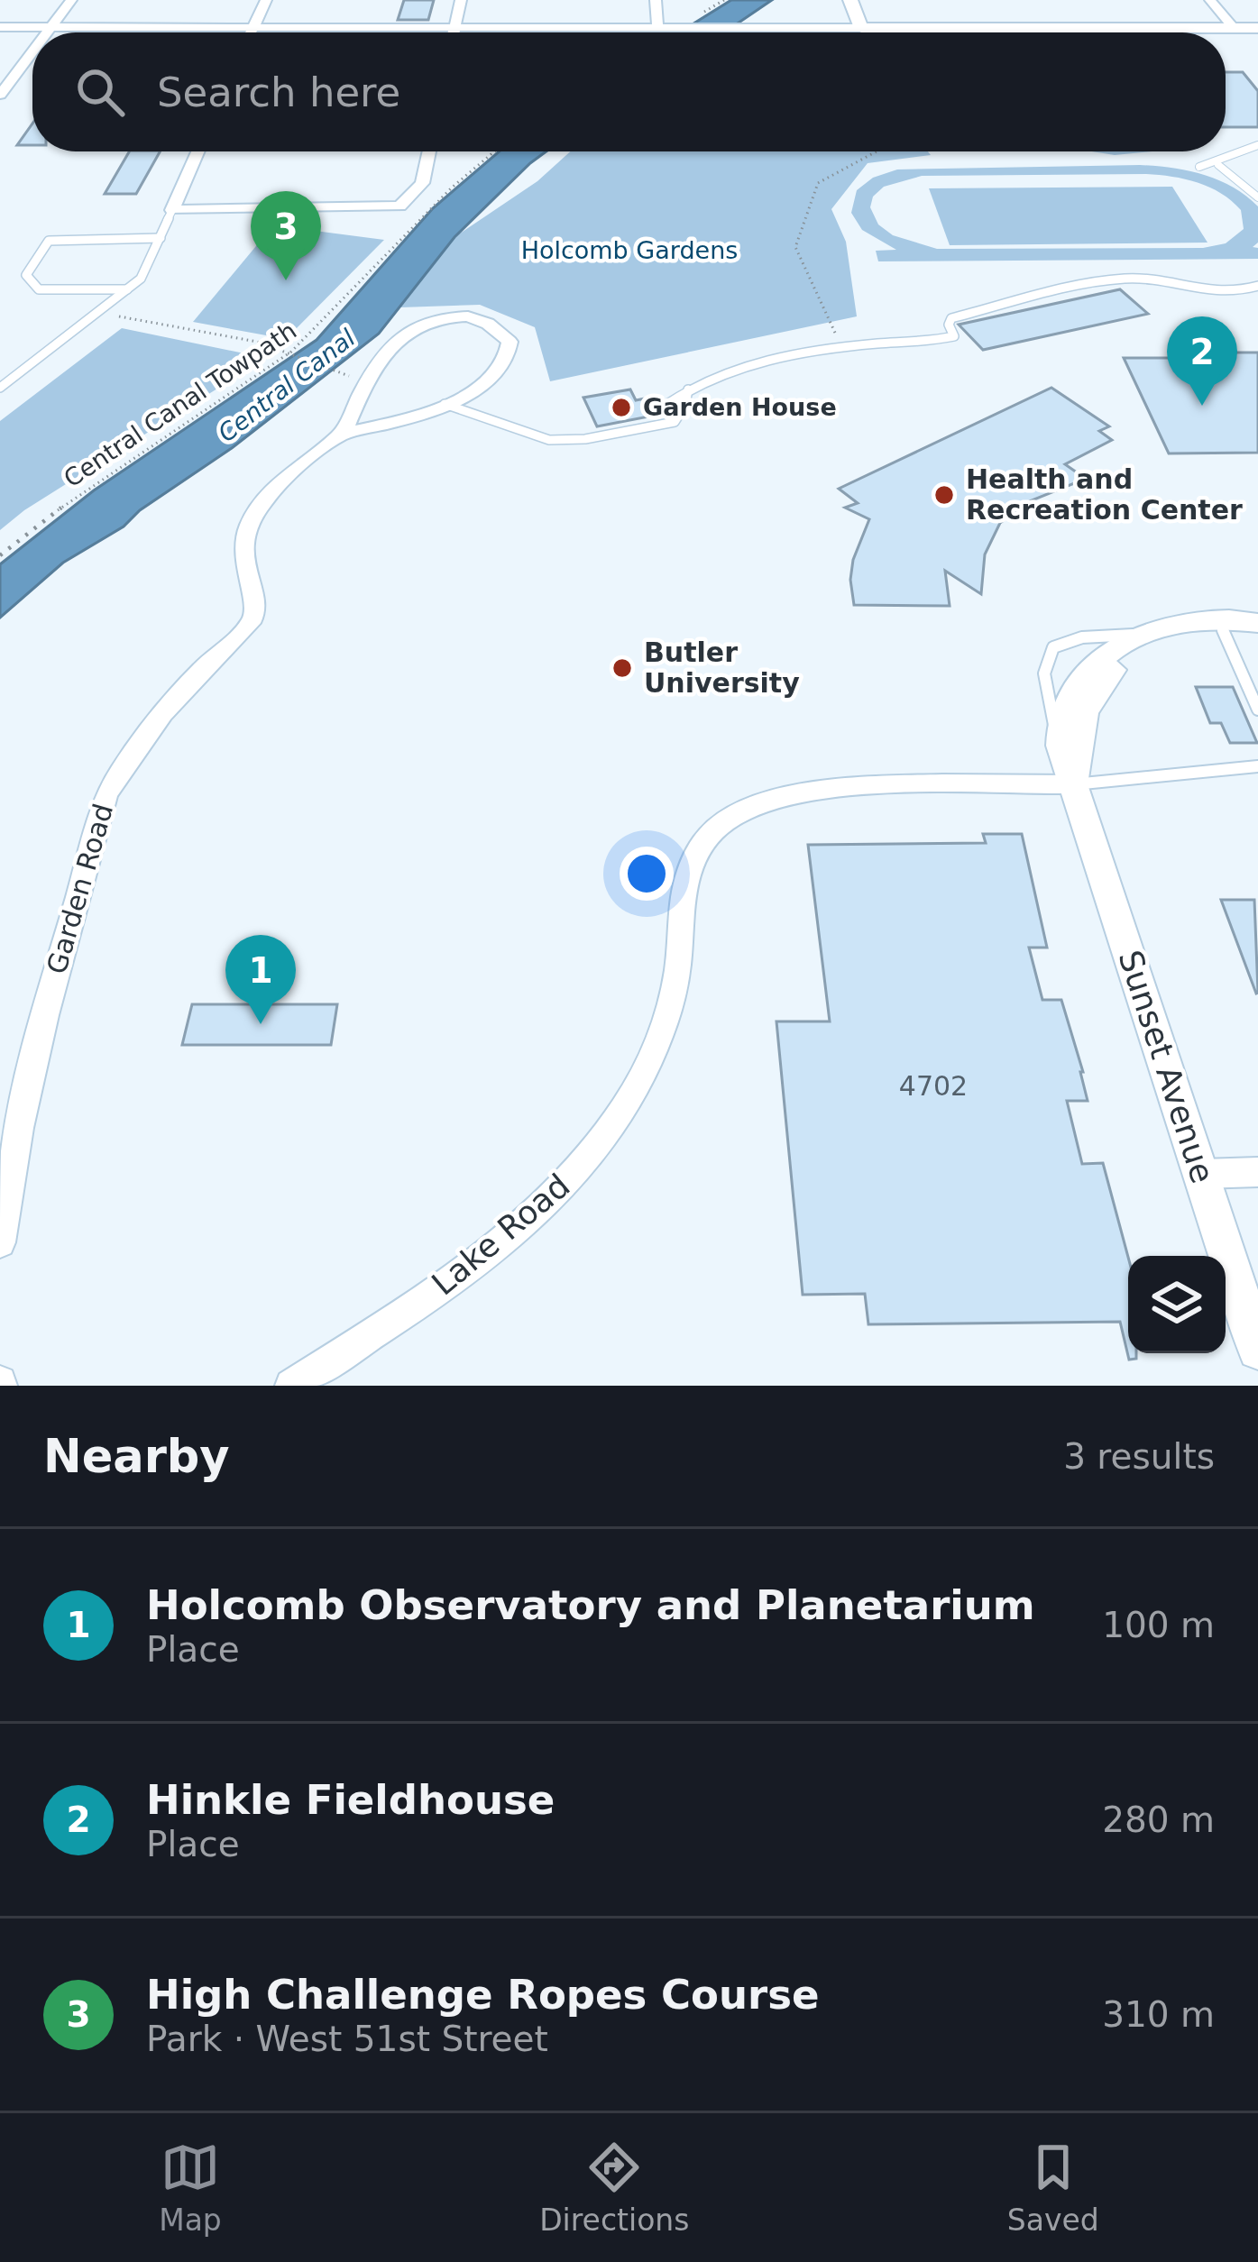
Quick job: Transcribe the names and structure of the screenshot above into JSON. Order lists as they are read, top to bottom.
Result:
{
  "streets": {
    "street": ["Garden Road", "Sunset Avenue", "Lake Road"],
    "path": ["Central Canal Towpath"]
  },
  "crossings": [
    ["Sunset Avenue", "Lake Road"]
  ],
  "water": ["Central Canal"],
  "parks": ["Holcomb Gardens"],
  "places": ["Garden House", "Health and Recreation Center", "Butler University"],
  "house_numbers": ["4702"],
  "page": {
    "search": "Search here",
    "pins": ["3", "2", "1"],
    "heading": ["Nearby", "3 results"],
    "list": [
      {
        "mark": "1",
        "name": "Holcomb Observatory and Planetarium",
        "note": "Place",
        "value": "100 m"
      },
      {
        "mark": "2",
        "name": "Hinkle Fieldhouse",
        "note": "Place",
        "value": "280 m"
      },
      {
        "mark": "3",
        "name": "High Challenge Ropes Course",
        "note": "Park · West 51st Street",
        "value": "310 m"
      }
    ],
    "nav": ["Map", "Directions", "Saved"]
  }
}
